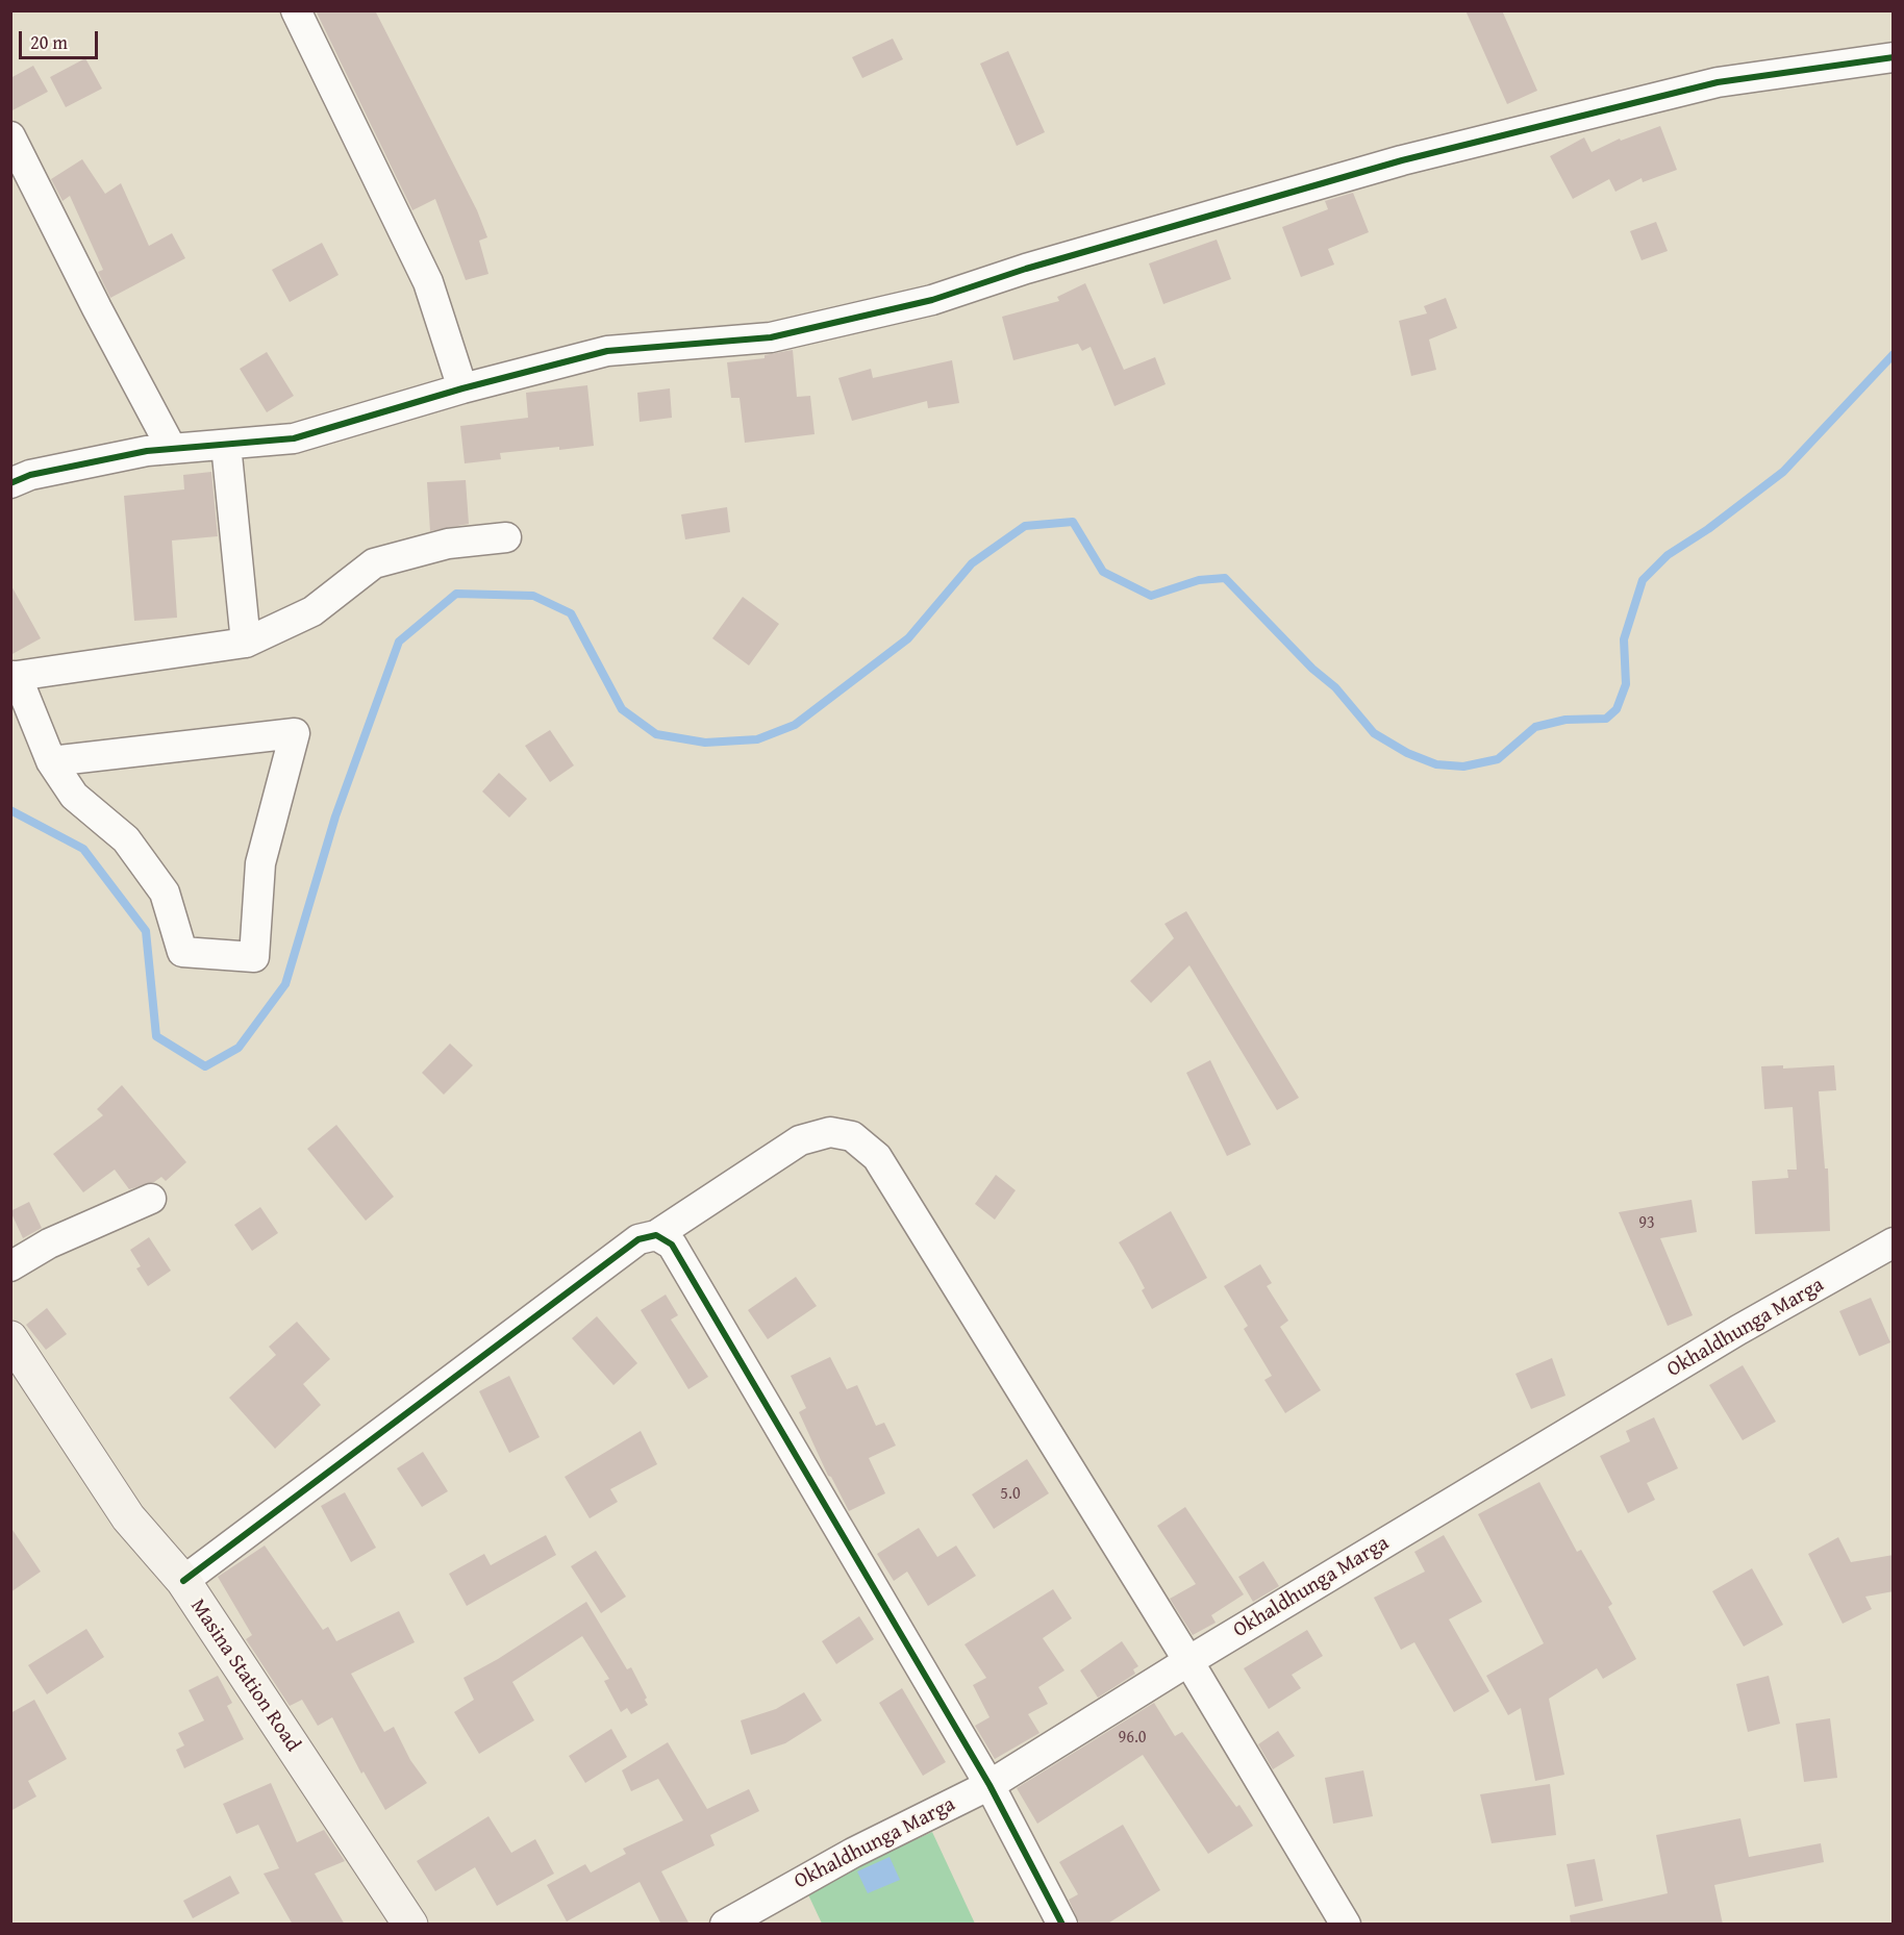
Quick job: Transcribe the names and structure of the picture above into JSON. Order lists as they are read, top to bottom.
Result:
{
  "streets": {
    "street": ["Okhaldhunga Marga", "Masina Station Road"]
  },
  "house_numbers": ["93", "5.0", "96.0"],
  "scale_bar": "20 m"
}
